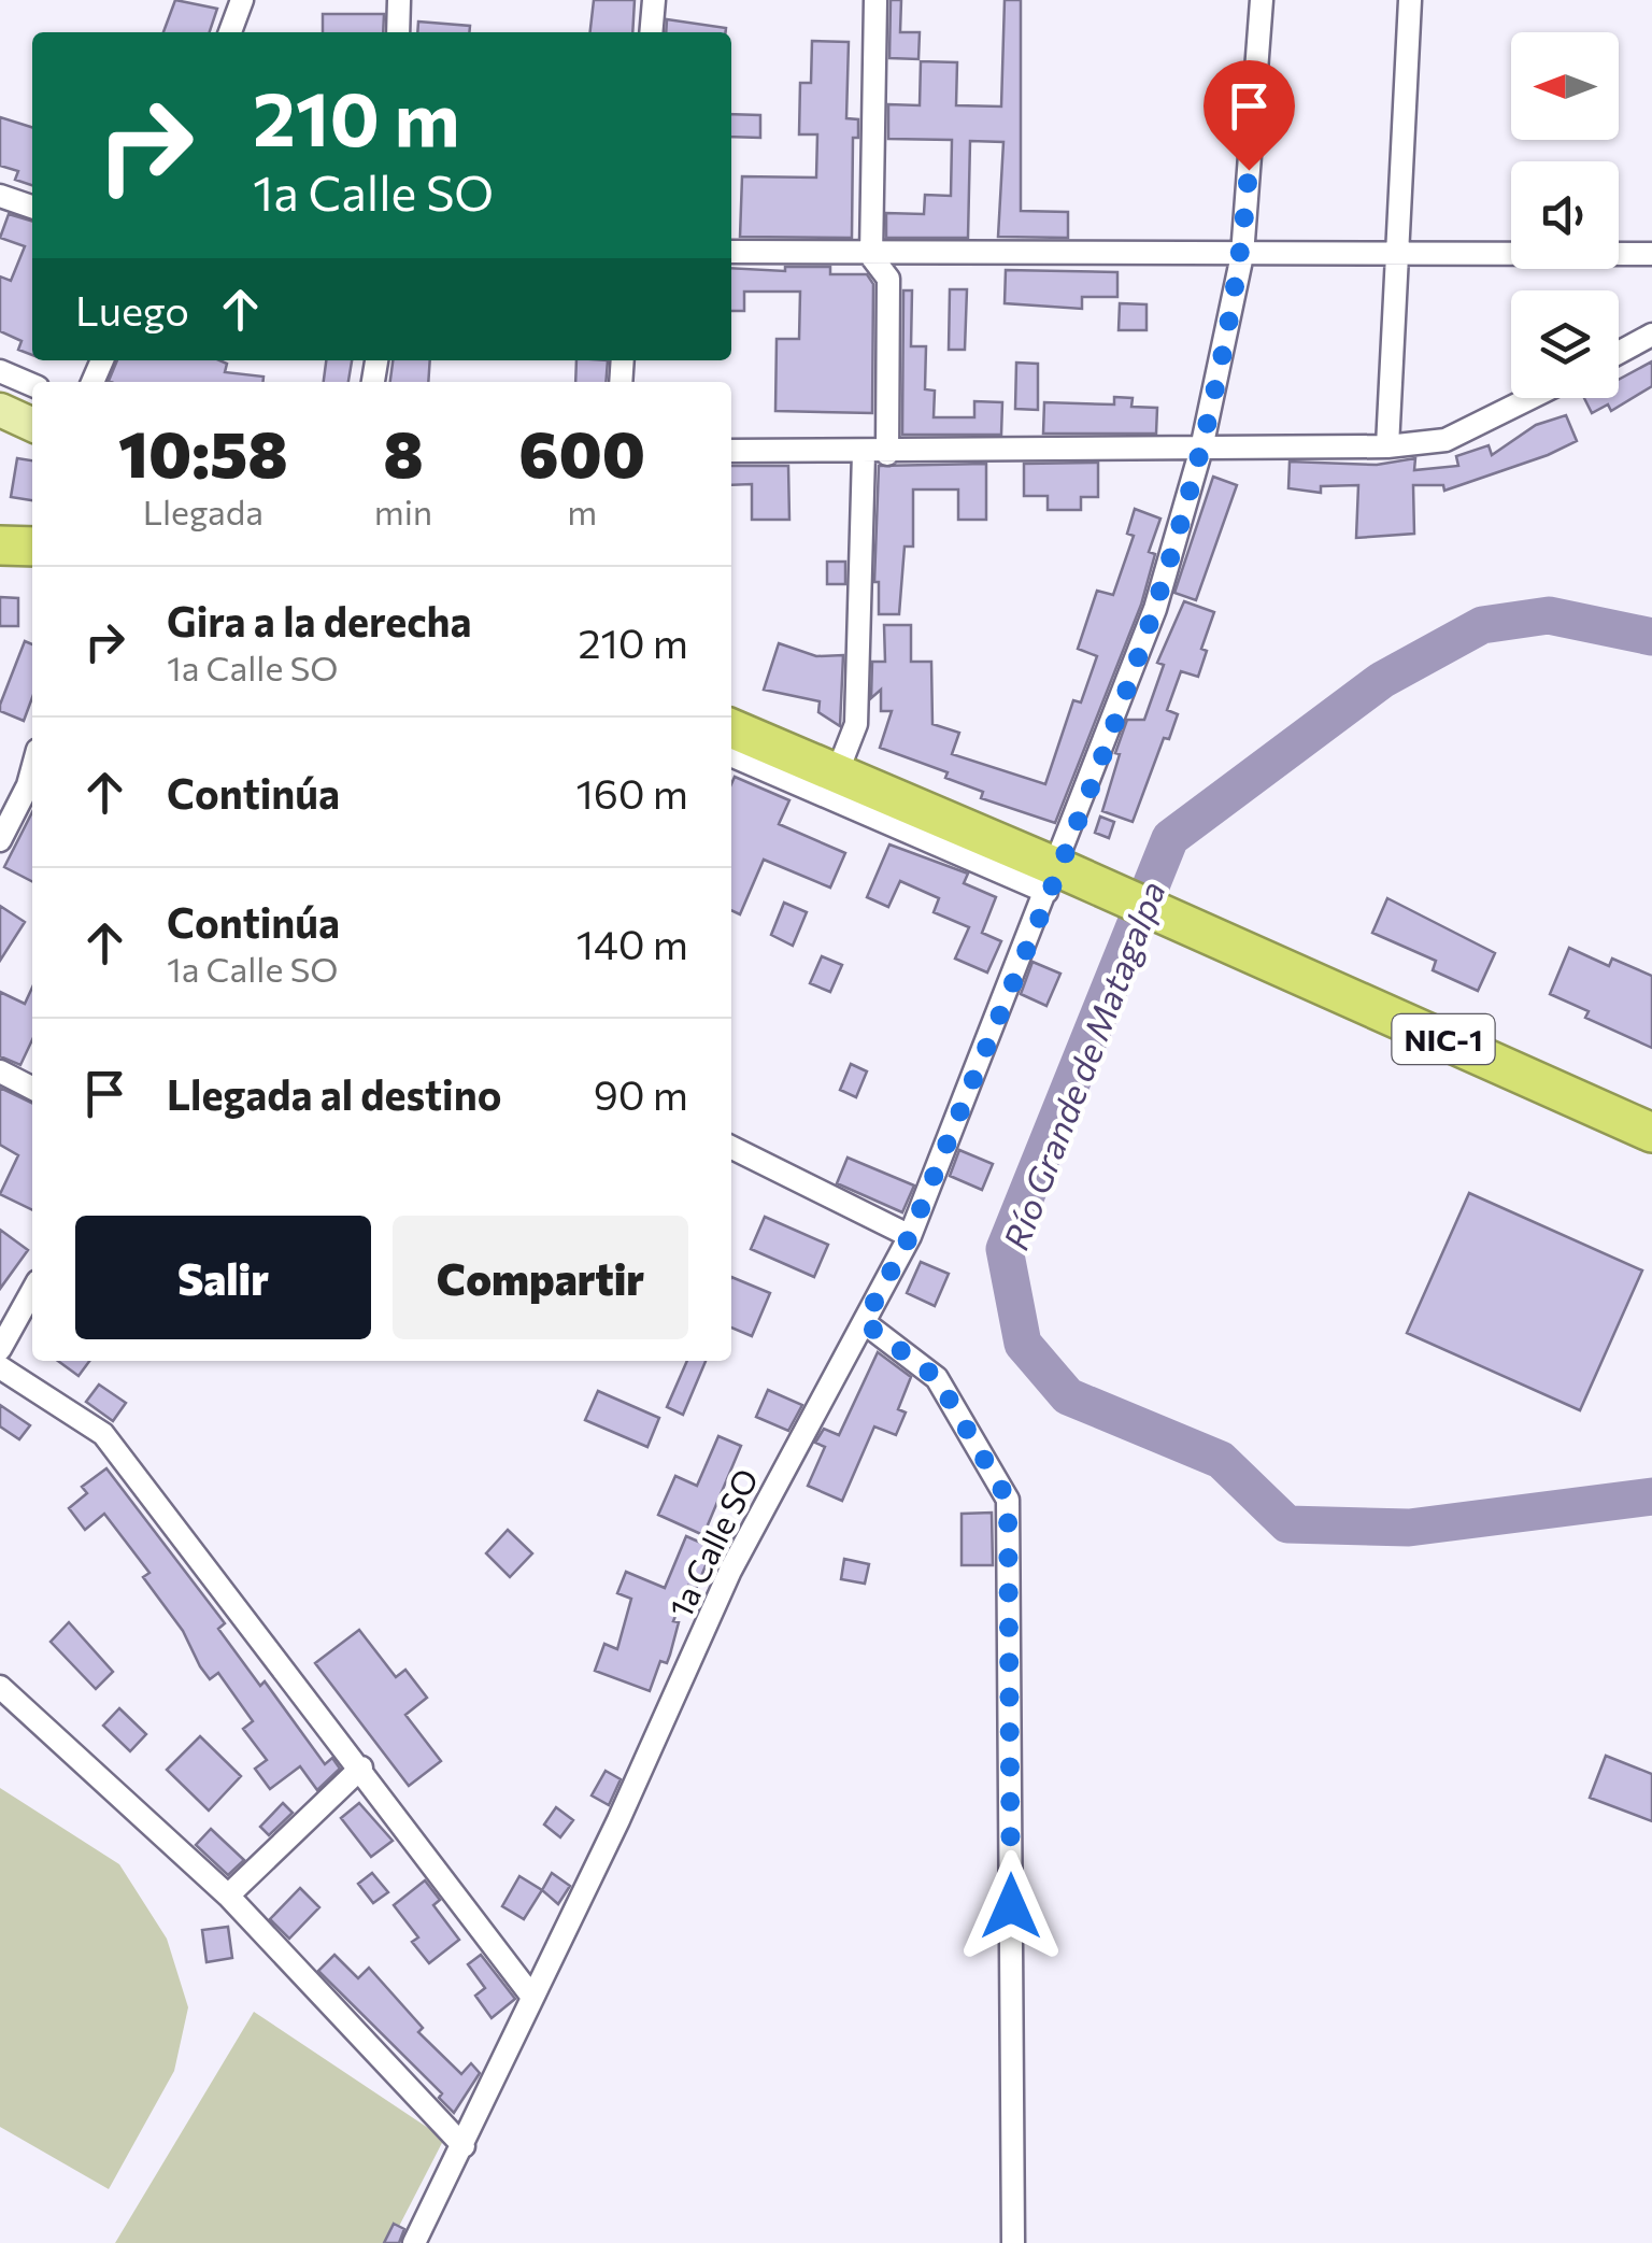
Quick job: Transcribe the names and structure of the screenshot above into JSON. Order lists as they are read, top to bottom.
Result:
{
  "streets": {
    "highway": ["NIC-1"],
    "street": ["1a Calle SO"]
  },
  "crossings": [
    ["NIC-1", "1a Calle SO"]
  ],
  "water": ["Río Grande de Matagalpa"],
  "north": "left",
  "page": {
    "turn": ["210 m", "1a Calle SO"],
    "then": "Luego",
    "eta": [
      "10:58",
      "Llegada",
      "8",
      "min",
      "600",
      "m"
    ],
    "list": [
      {
        "name": "Gira a la derecha",
        "note": "1a Calle SO",
        "value": "210 m"
      },
      {
        "name": "Continúa",
        "value": "160 m"
      },
      {
        "name": "Continúa",
        "note": "1a Calle SO",
        "value": "140 m"
      },
      {
        "name": "Llegada al destino",
        "value": "90 m"
      }
    ],
    "buttons": ["Salir", "Compartir"]
  }
}
